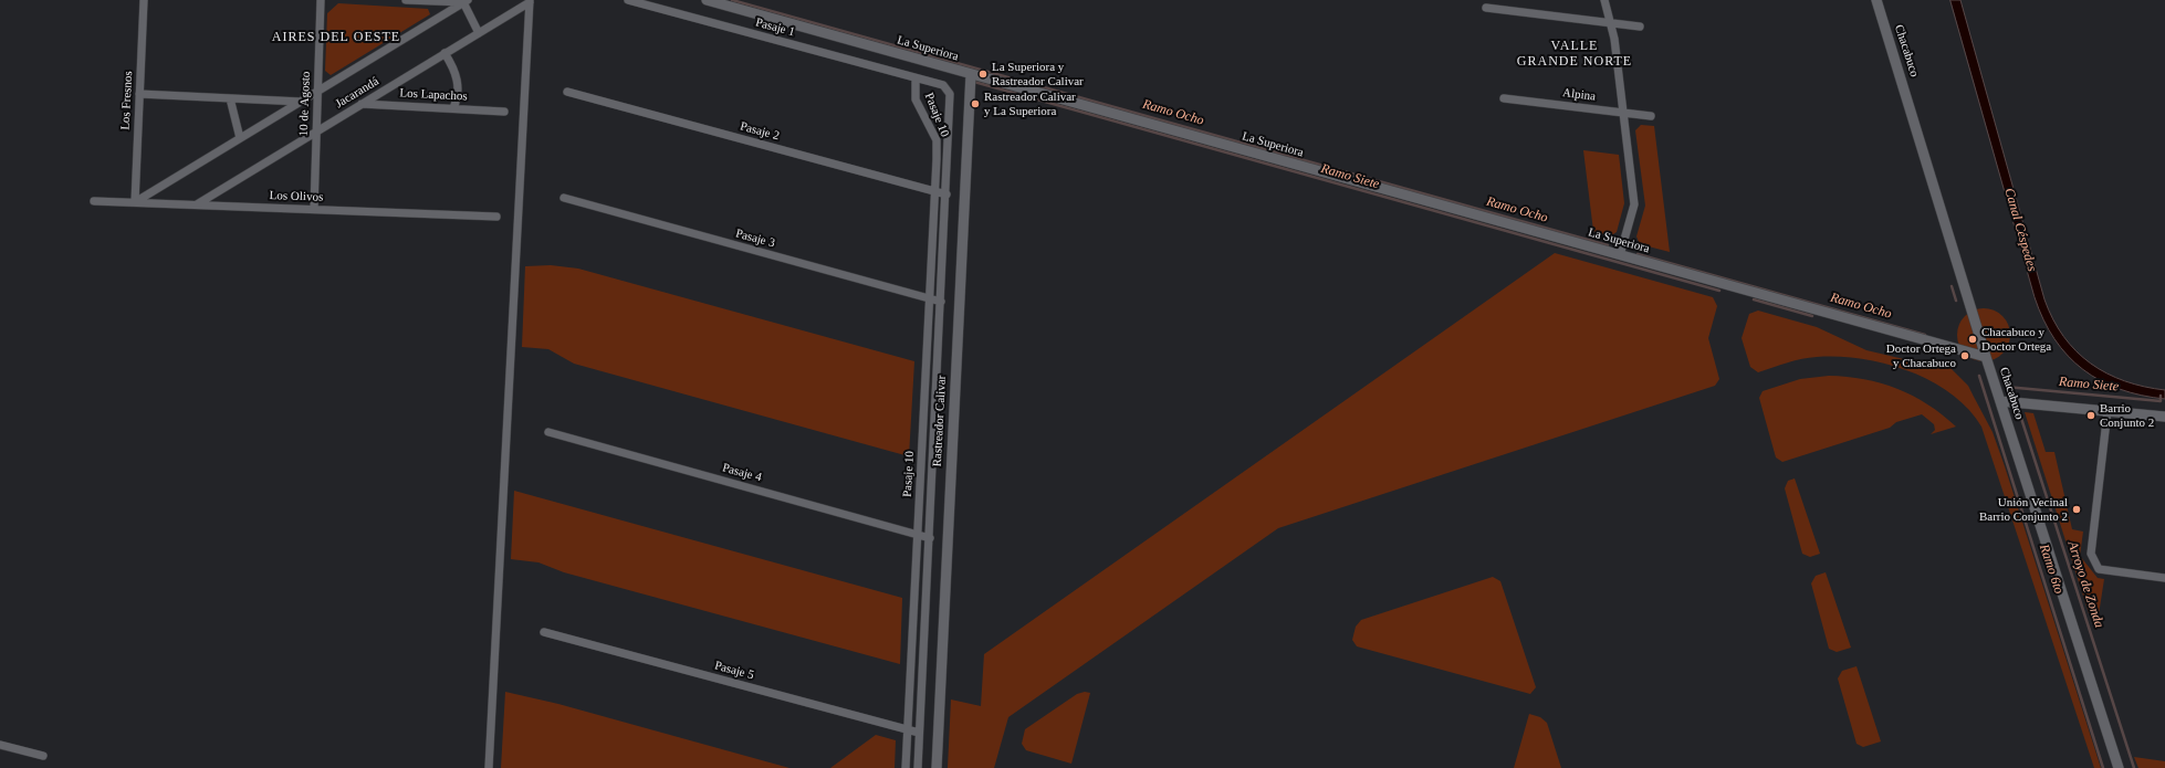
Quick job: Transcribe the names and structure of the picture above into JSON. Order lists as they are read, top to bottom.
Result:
{
  "streets": {
    "street": [
      "Pasaje 1",
      "La Superiora",
      "Chacabuco",
      "Jacarandá",
      "Los Lapachos",
      "Alpina",
      "Los Fresnos",
      "10 de Agosto",
      "Pasaje 10",
      "Pasaje 2",
      "Los Olivos",
      "Pasaje 3",
      "Rastreador Calivar",
      "Pasaje 4",
      "Pasaje 5"
    ]
  },
  "crossings": [
    ["Pasaje 1", "Pasaje 10"],
    ["La Superiora", "Chacabuco"],
    ["La Superiora", "Rastreador Calivar"],
    ["Jacarandá", "Los Lapachos"],
    ["Jacarandá", "Los Fresnos"],
    ["Jacarandá", "10 de Agosto"],
    ["Jacarandá", "Los Olivos"],
    ["Los Fresnos", "Los Olivos"],
    ["10 de Agosto", "Los Olivos"],
    ["Pasaje 10", "Pasaje 2"],
    ["Pasaje 10", "Pasaje 3"],
    ["Pasaje 10", "Pasaje 4"],
    ["Pasaje 10", "Pasaje 5"]
  ],
  "districts": ["AIRES DEL OESTE", "VALLE GRANDE NORTE"],
  "water": [
    "Ramo Ocho",
    "Ramo Siete",
    "Canal Céspedes",
    "Ramo 6to",
    "Arroyo de Zonda"
  ],
  "places": [
    "La Superiora y Rastreador Calivar",
    "Rastreador Calivar y La Superiora",
    "Chacabuco y Doctor Ortega",
    "Doctor Ortega y Chacabuco",
    "Barrio Conjunto 2",
    "Unión Vecinal Barrio Conjunto 2"
  ]
}
